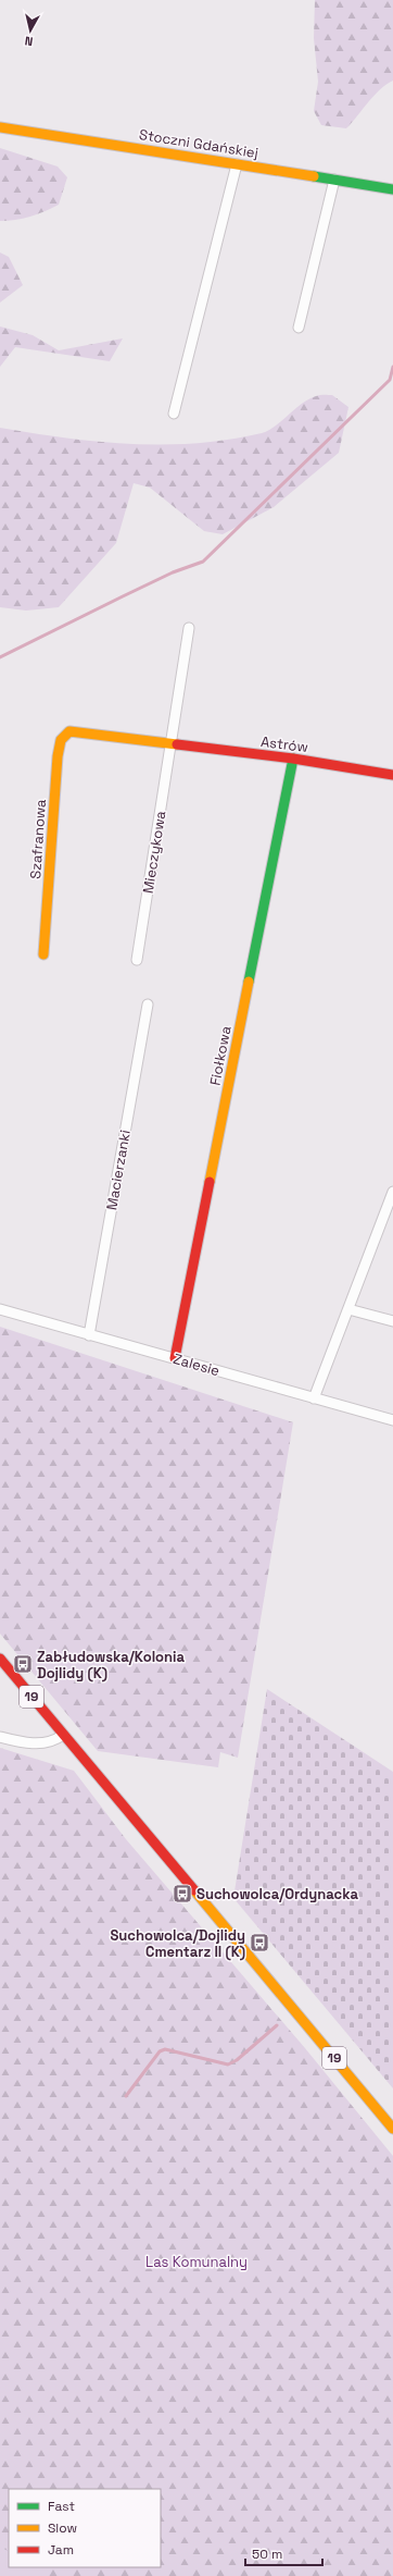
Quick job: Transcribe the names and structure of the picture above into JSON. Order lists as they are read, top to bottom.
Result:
{
  "streets": {
    "main road": [
      "Stoczni Gdańskiej",
      "Astrów",
      "Szafranowa",
      "Fiołkowa",
      "19"
    ],
    "street": ["Mieczykowa", "Macierzanki", "Zalesie"]
  },
  "crossings": [
    ["Astrów", "Szafranowa"],
    ["Astrów", "Mieczykowa"],
    ["Astrów", "Fiołkowa"],
    ["Fiołkowa", "Zalesie"],
    ["Macierzanki", "Zalesie"]
  ],
  "parks": ["Las Komunalny"],
  "places": {
    "bus stop": ["Zabłudowska/Kolonia Dojlidy (K)", "Suchowolca/Ordynacka", "Suchowolca/Dojlidy Cmentarz II (K)"]
  },
  "legend": ["Fast", "Slow", "Jam"],
  "scale_bar": "50 m",
  "north": "bottom"
}
